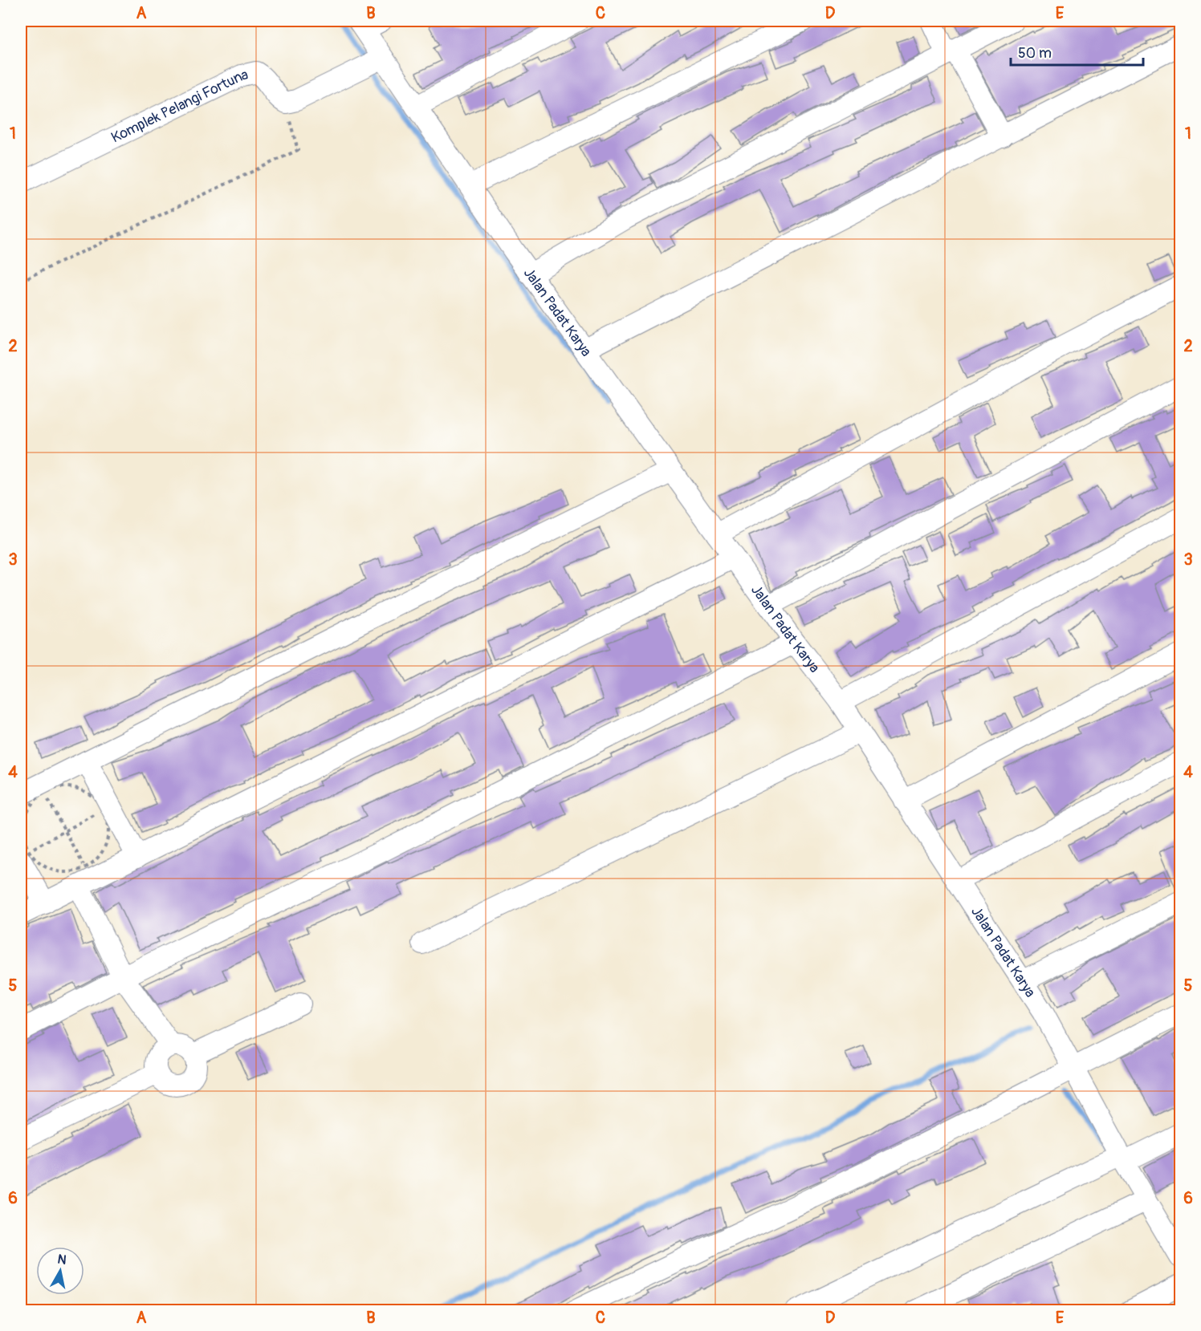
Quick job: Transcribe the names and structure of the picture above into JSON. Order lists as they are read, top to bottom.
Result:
{
  "streets": {
    "street": ["Komplek Pelangi Fortuna", "Jalan Padat Karya"]
  },
  "scale_bar": "50 m",
  "north": "top",
  "grid": {
    "columns": [
      "A",
      "B",
      "C",
      "D",
      "E"
    ],
    "rows": [
      "1",
      "2",
      "3",
      "4",
      "5",
      "6"
    ]
  }
}
